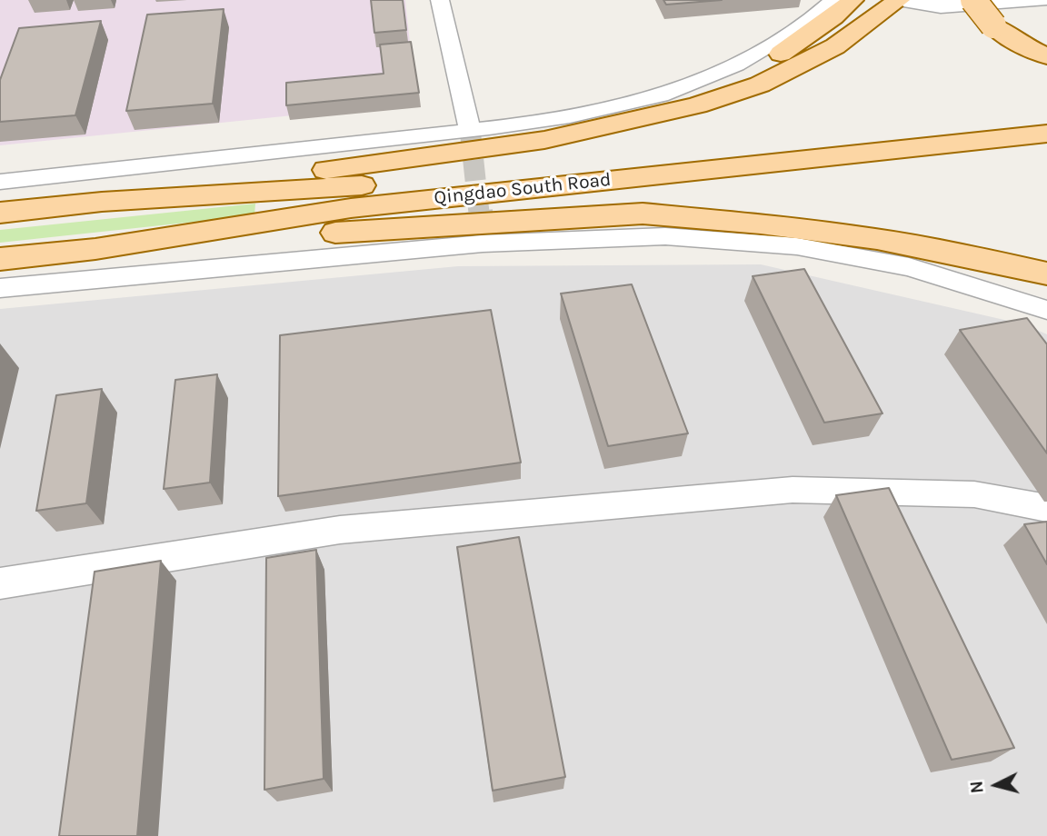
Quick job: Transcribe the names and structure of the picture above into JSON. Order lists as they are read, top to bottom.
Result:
{
  "streets": {
    "main road": ["Qingdao South Road"]
  },
  "north": "left"
}
